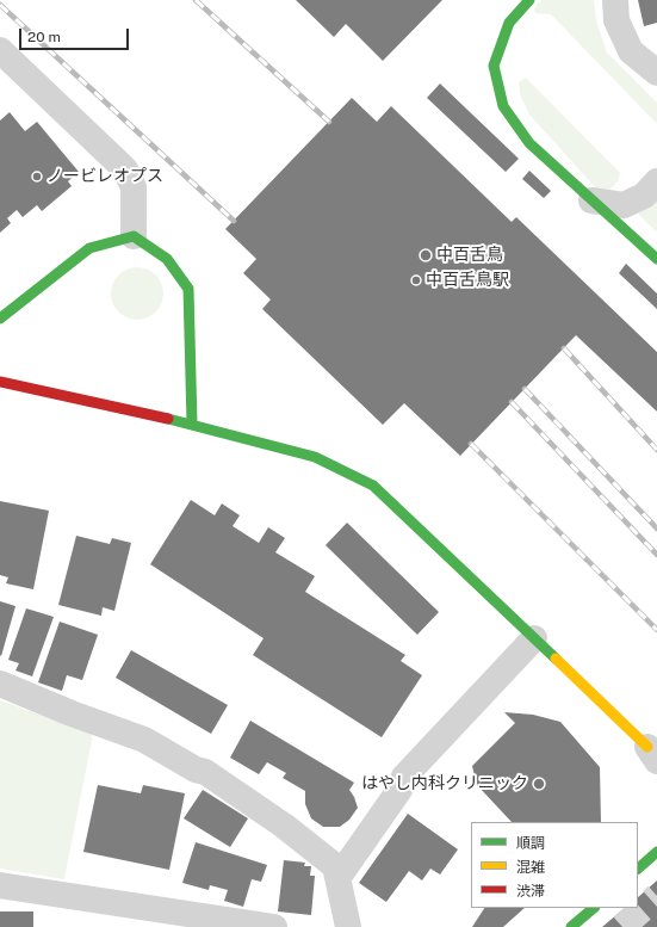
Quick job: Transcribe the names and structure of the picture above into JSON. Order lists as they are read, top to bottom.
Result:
{
  "places": [
    "ノービレオプス",
    "中百舌鳥",
    "中百舌鳥駅",
    "はやし内科クリニック"
  ],
  "legend": ["順調", "混雑", "渋滞"],
  "scale_bar": "20 m"
}
